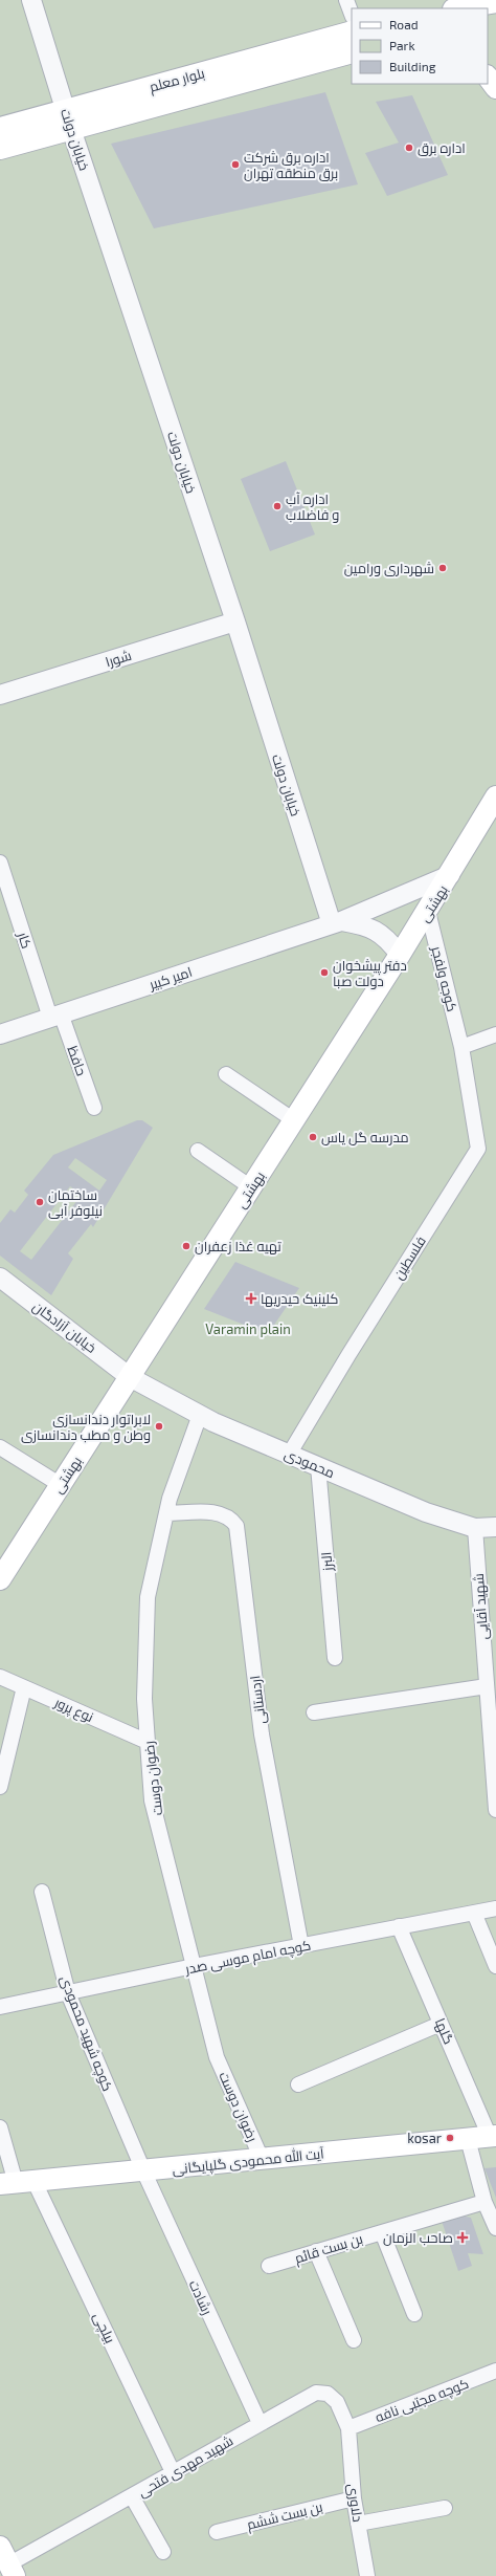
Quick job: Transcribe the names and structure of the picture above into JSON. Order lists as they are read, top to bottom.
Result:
{
  "streets": {
    "main road": ["بلوار معلم", "بهشتی", "آیت الله محمودی گلپایگانی"],
    "street": [
      "خیابان دولت",
      "شورا",
      "کار",
      "امیر کبیر",
      "کوجه ولفجر",
      "حافظ",
      "فلسطین",
      "خیابان آزادگان",
      "محمودی",
      "البرز",
      "شهید آقایی",
      "اردستانی",
      "نوع پرور",
      "رضوان دوست",
      "کوچه امام موسی صدر",
      "گلها",
      "کوچه شهید محمودی",
      "بن بست قائم",
      "رشادت",
      "بیلچی",
      "کوچه مجتبی نافه",
      "شهید مهدی فتحی",
      "دلاوری",
      "بن بست ششم"
    ]
  },
  "crossings": [
    ["بلوار معلم", "خیابان دولت"],
    ["خیابان دولت", "شورا"],
    ["خیابان دولت", "امیر کبیر"],
    ["بهشتی", "امیر کبیر"],
    ["بهشتی", "کوجه ولفجر"],
    ["بهشتی", "خیابان آزادگان"],
    ["بهشتی", "محمودی"],
    ["کار", "امیر کبیر"],
    ["کار", "حافظ"],
    ["امیر کبیر", "حافظ"],
    ["کوجه ولفجر", "فلسطین"],
    ["فلسطین", "محمودی"],
    ["خیابان آزادگان", "محمودی"],
    ["محمودی", "البرز"],
    ["محمودی", "شهید آقایی"],
    ["محمودی", "رضوان دوست"],
    ["اردستانی", "رضوان دوست"],
    ["اردستانی", "کوچه امام موسی صدر"],
    ["نوع پرور", "رضوان دوست"],
    ["رضوان دوست", "کوچه امام موسی صدر"],
    ["رضوان دوست", "آیت الله محمودی گلپایگانی"],
    ["کوچه امام موسی صدر", "گلها"],
    ["کوچه امام موسی صدر", "کوچه شهید محمودی"],
    ["گلها", "آیت الله محمودی گلپایگانی"],
    ["کوچه شهید محمودی", "آیت الله محمودی گلپایگانی"],
    ["کوچه شهید محمودی", "رشادت"],
    ["آیت الله محمودی گلپایگانی", "رشادت"],
    ["آیت الله محمودی گلپایگانی", "بیلچی"],
    ["رشادت", "شهید مهدی فتحی"],
    ["بیلچی", "شهید مهدی فتحی"],
    ["کوچه مجتبی نافه", "شهید مهدی فتحی"],
    ["کوچه مجتبی نافه", "دلاوری"],
    ["شهید مهدی فتحی", "دلاوری"],
    ["دلاوری", "بن بست ششم"]
  ],
  "parks": ["Varamin plain"],
  "places": {
    "other": [
      "اداره برق",
      "اداره برق شرکت برق منطقه تهران",
      "اداره آب و فاضلاب",
      "شهرداری ورامین",
      "دفتر پیشخوان دولت صبا",
      "مدرسه گل یاس",
      "ساختمان نیلوفر آبی",
      "تهیه غذا زعفران",
      "لابراتوار دندانسازی وطن و مطب دندانسازی",
      "kosar"
    ],
    "health": ["کلینیک حیدریها", "صاحب الزمان"]
  },
  "legend": ["Road", "Park", "Building"]
}
